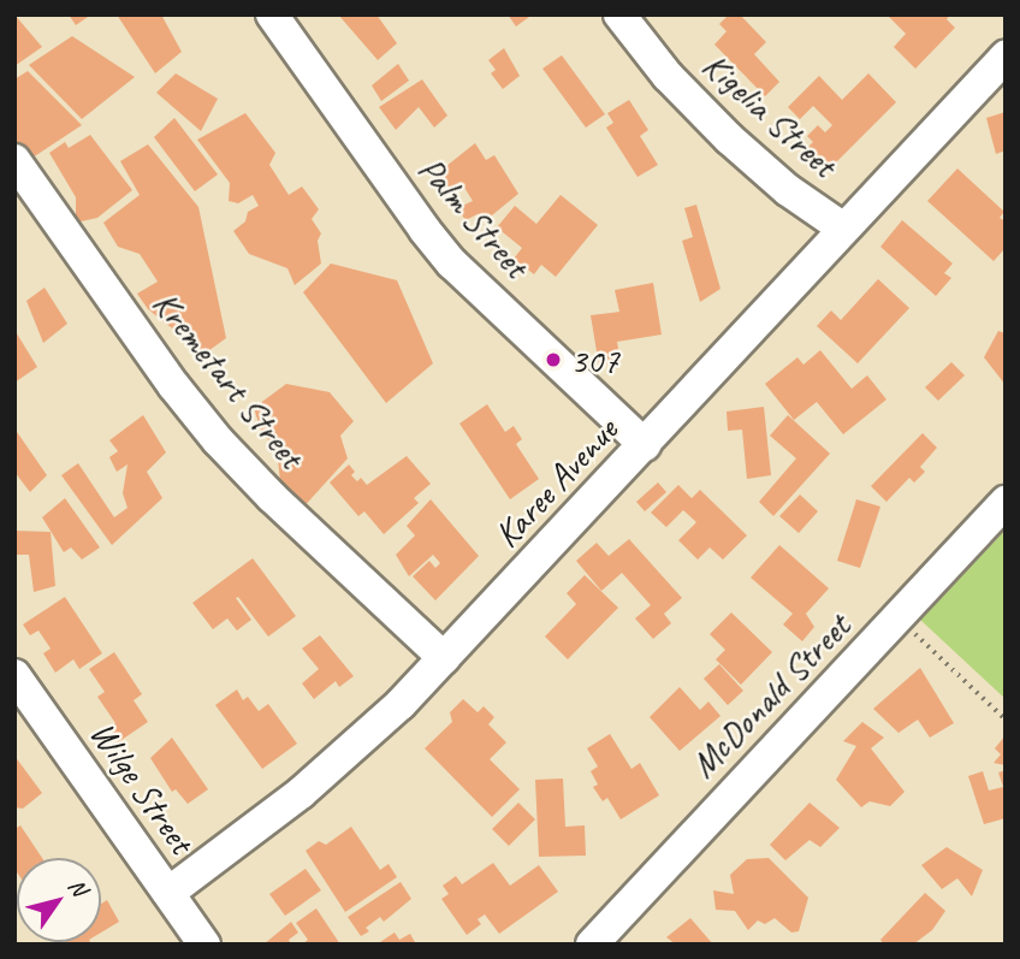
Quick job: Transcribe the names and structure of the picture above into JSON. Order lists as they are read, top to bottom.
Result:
{
  "streets": {
    "street": [
      "Kigelia Street",
      "Palm Street",
      "Kremetart Street",
      "Karee Avenue",
      "McDonald Street",
      "Wilge Street"
    ]
  },
  "crossings": [
    ["Kigelia Street", "Karee Avenue"],
    ["Palm Street", "Karee Avenue"],
    ["Kremetart Street", "Karee Avenue"],
    ["Karee Avenue", "Wilge Street"]
  ],
  "places": ["307"],
  "north": "top right"
}
